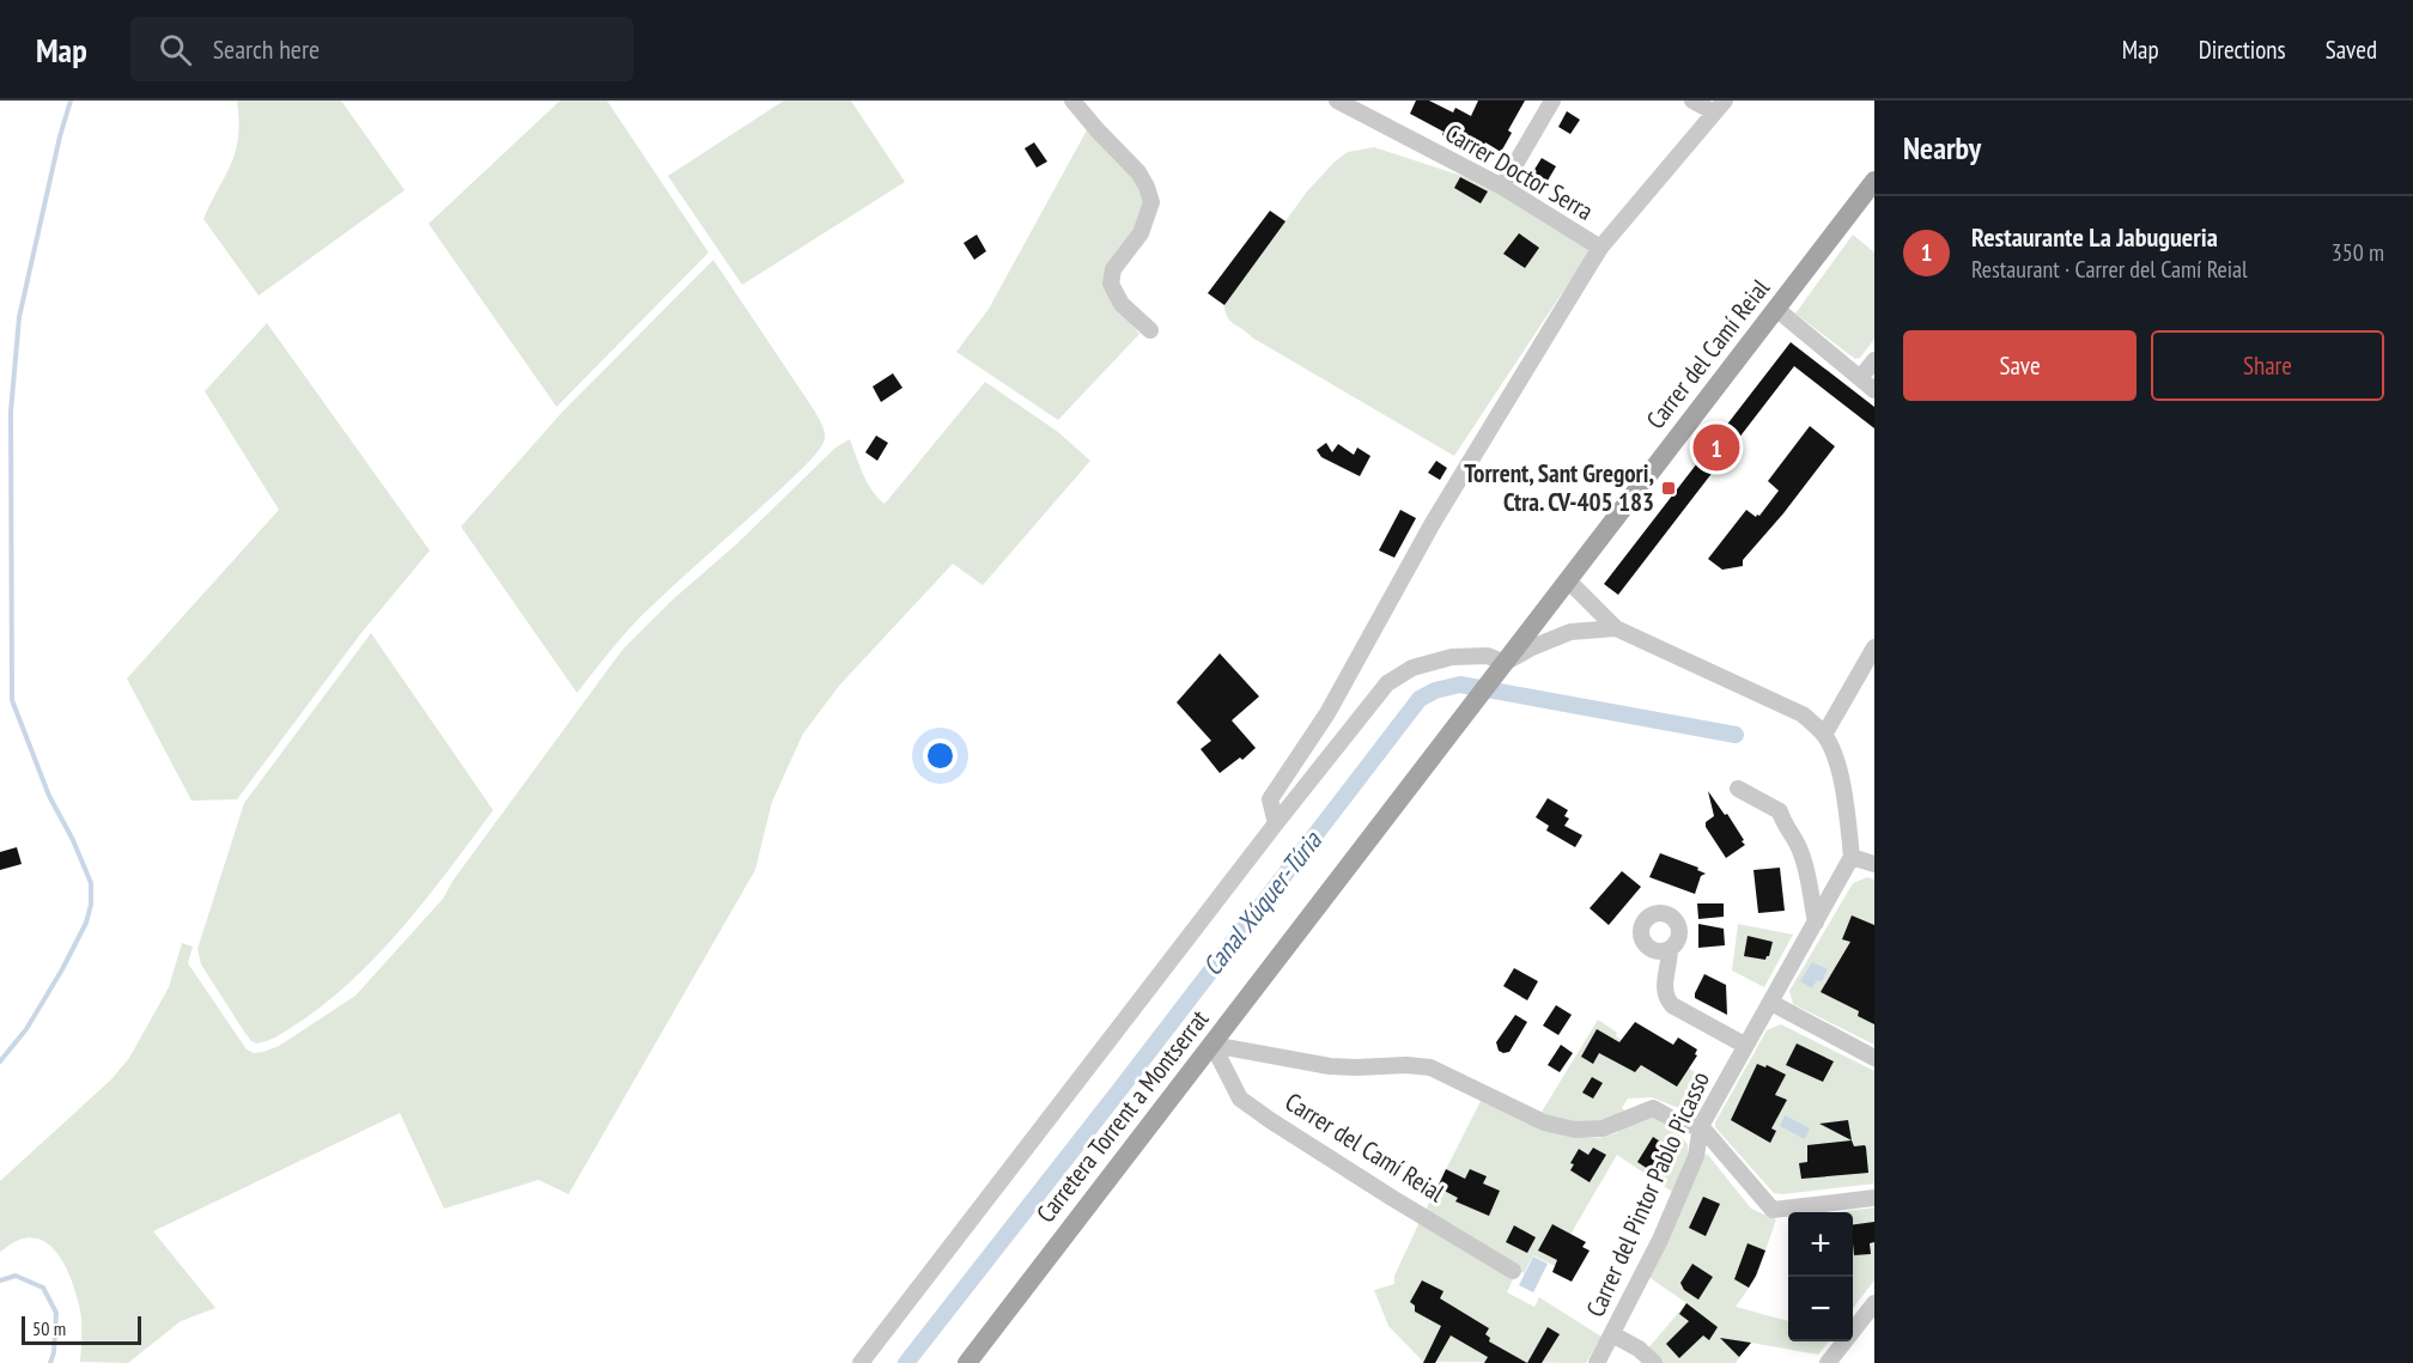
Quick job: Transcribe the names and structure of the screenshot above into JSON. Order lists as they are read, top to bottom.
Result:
{
  "streets": {
    "main road": ["Carrer del Camí Reial", "Carretera Torrent a Montserrat"],
    "street": ["Carrer Doctor Serra", "Carrer del Pintor Pablo Picasso"]
  },
  "crossings": [
    ["Carrer del Camí Reial", "Carretera Torrent a Montserrat"]
  ],
  "water": ["Canal Xúquer-Túria"],
  "places": {
    "transit": ["Torrent, Sant Gregori, Ctra. CV-405 183"]
  },
  "scale_bar": "50 m",
  "page": {
    "header": "Map",
    "search": "Search here",
    "nav": ["Map", "Directions", "Saved"],
    "heading": "Nearby",
    "list": [
      {
        "mark": "1",
        "name": "Restaurante La Jabugueria",
        "note": "Restaurant · Carrer del Camí Reial",
        "value": "350 m"
      }
    ],
    "buttons": ["Save", "Share"],
    "pins": "1",
    "map_buttons": ["+", "−"],
    "scale": "50 m"
  }
}
